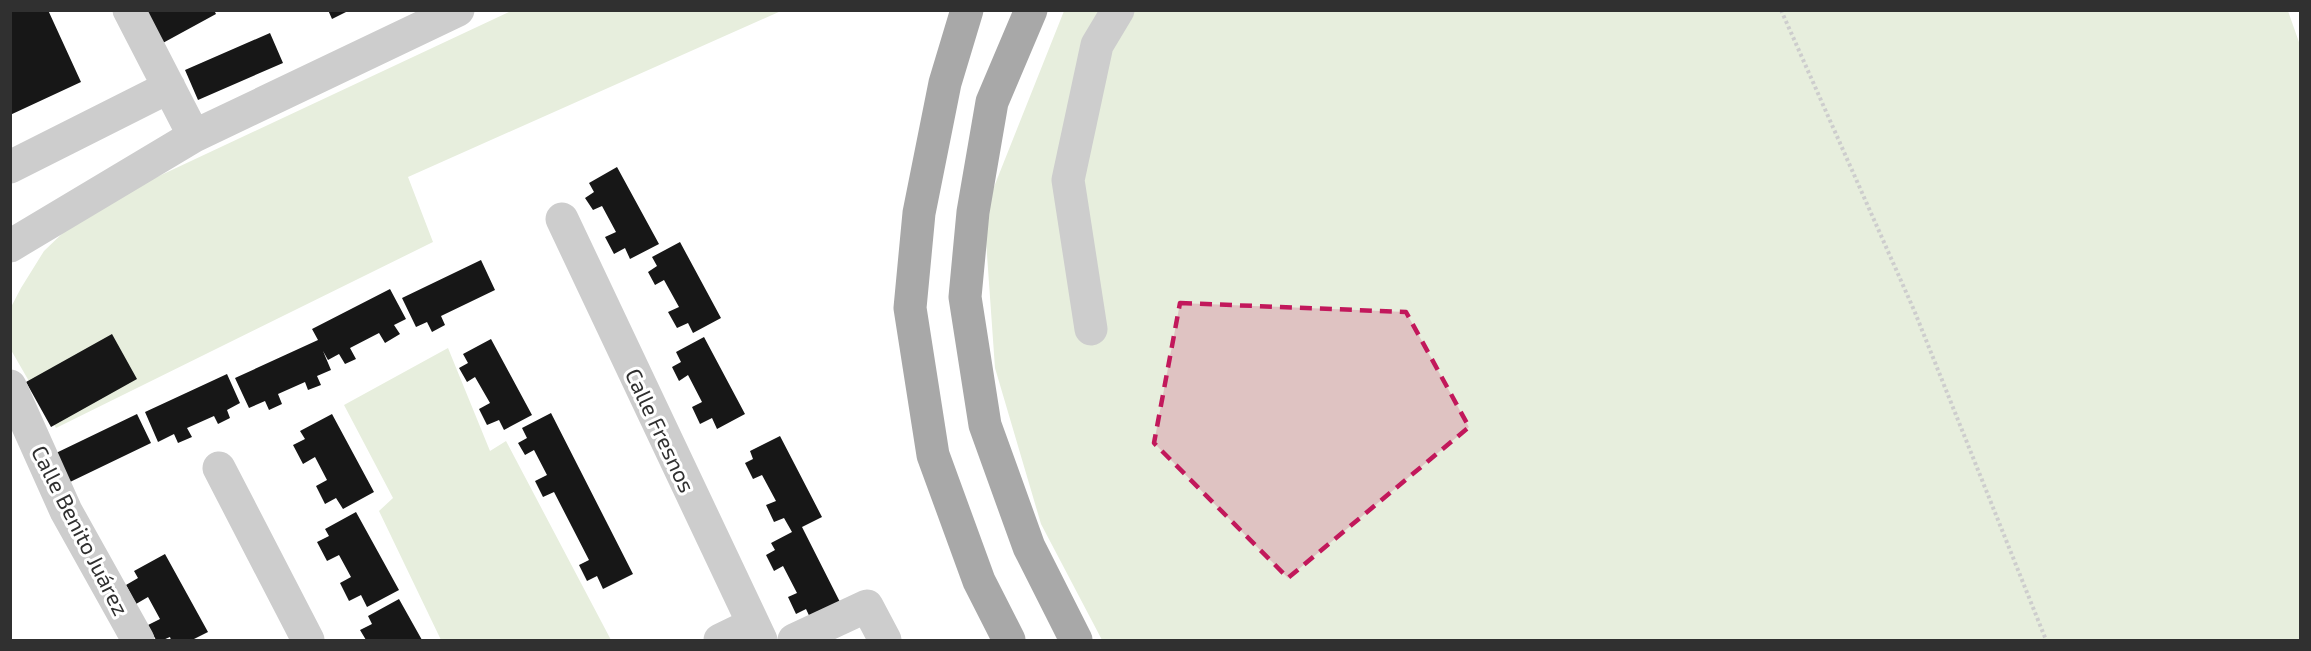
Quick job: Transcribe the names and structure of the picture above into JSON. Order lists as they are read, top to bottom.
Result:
{
  "streets": {
    "street": ["Calle Fresnos", "Calle Benito Juárez"]
  }
}
